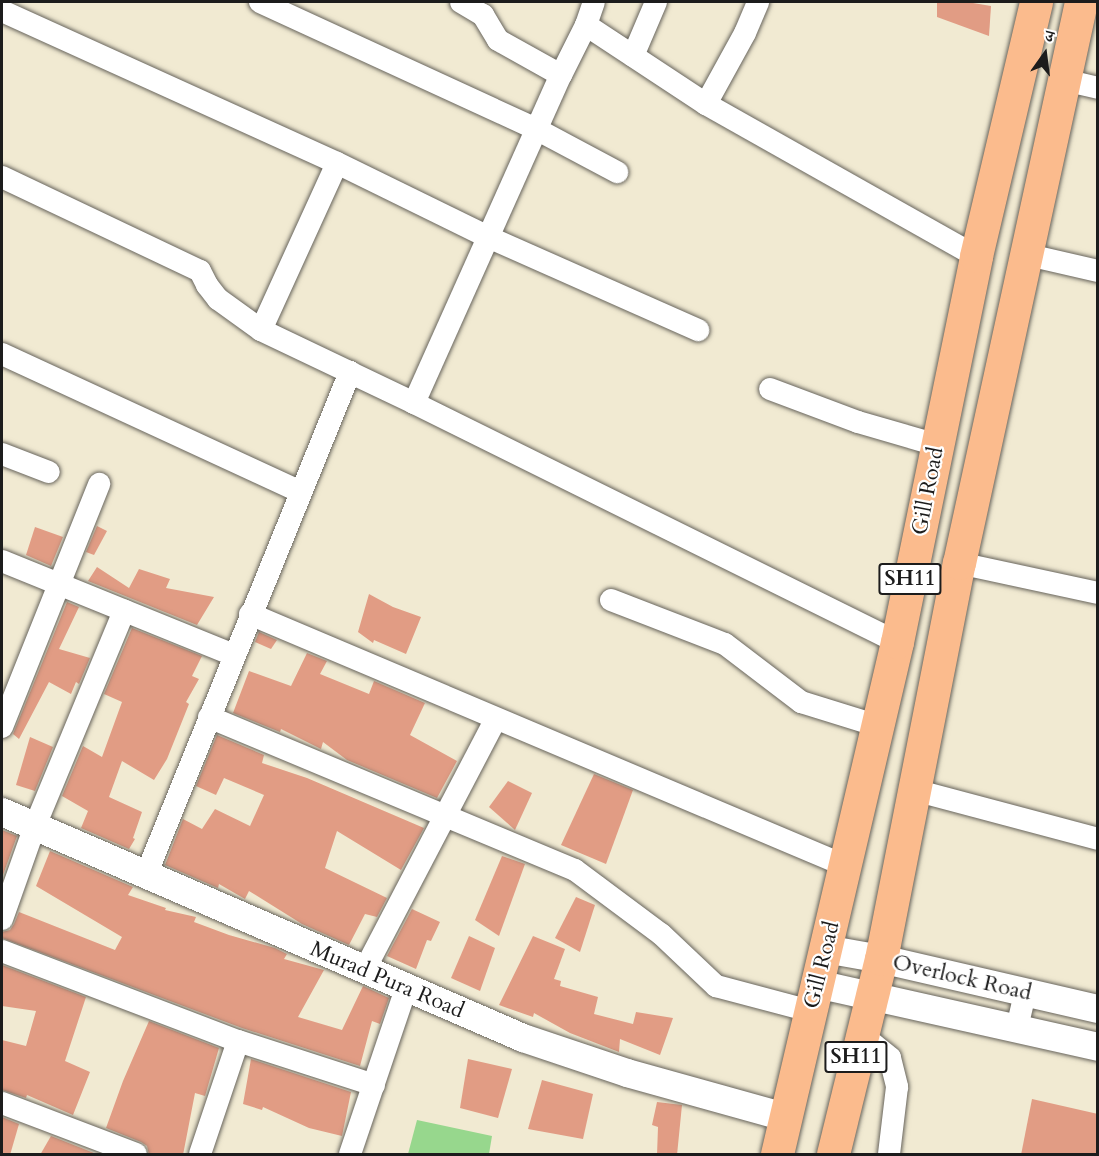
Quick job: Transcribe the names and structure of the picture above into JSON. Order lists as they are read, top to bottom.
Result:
{
  "streets": {
    "main road": ["Gill Road", "SH11"],
    "street": ["Overlock Road", "Murad Pura Road"]
  },
  "crossings": [
    ["Gill Road", "Overlock Road"],
    ["Gill Road", "Murad Pura Road"]
  ],
  "north": "top"
}
